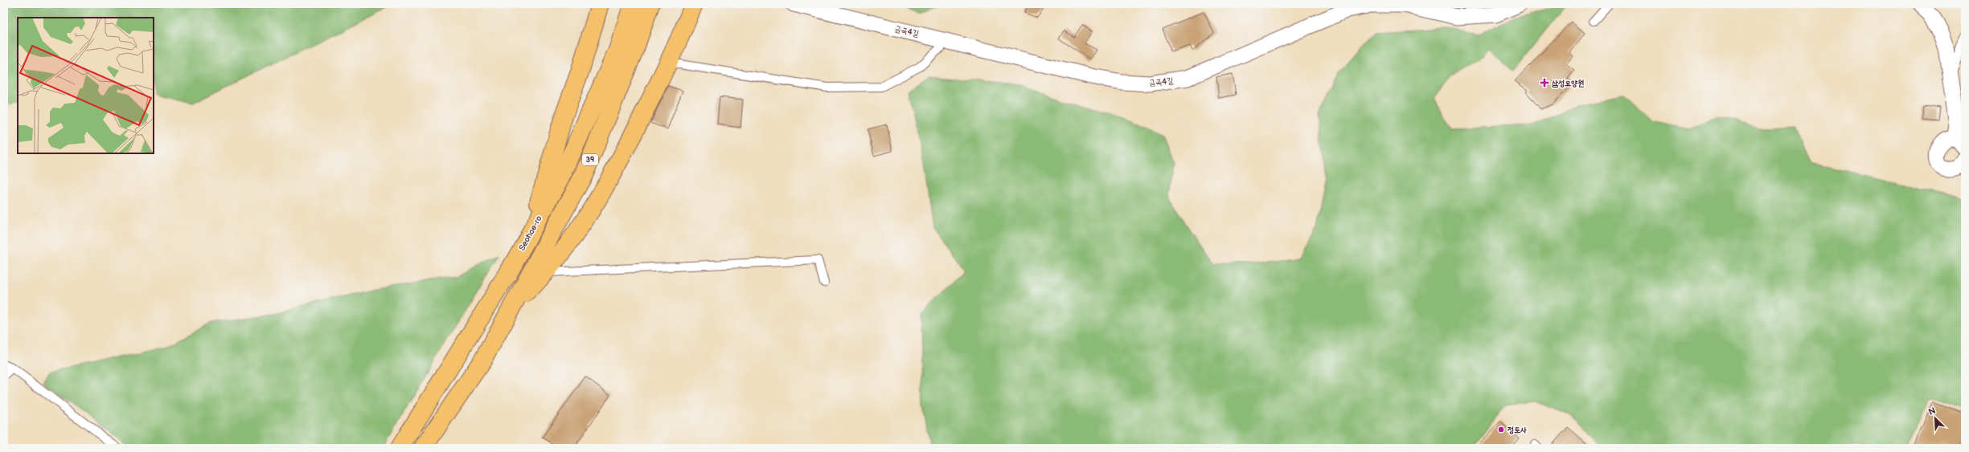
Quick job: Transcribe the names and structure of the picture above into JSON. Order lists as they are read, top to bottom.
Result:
{
  "streets": {
    "main road": ["39", "Seohae-ro"],
    "street": ["금곡4길"]
  },
  "places": {
    "health": ["삼성요양원"],
    "other": ["정토사"]
  },
  "north": "top left"
}
